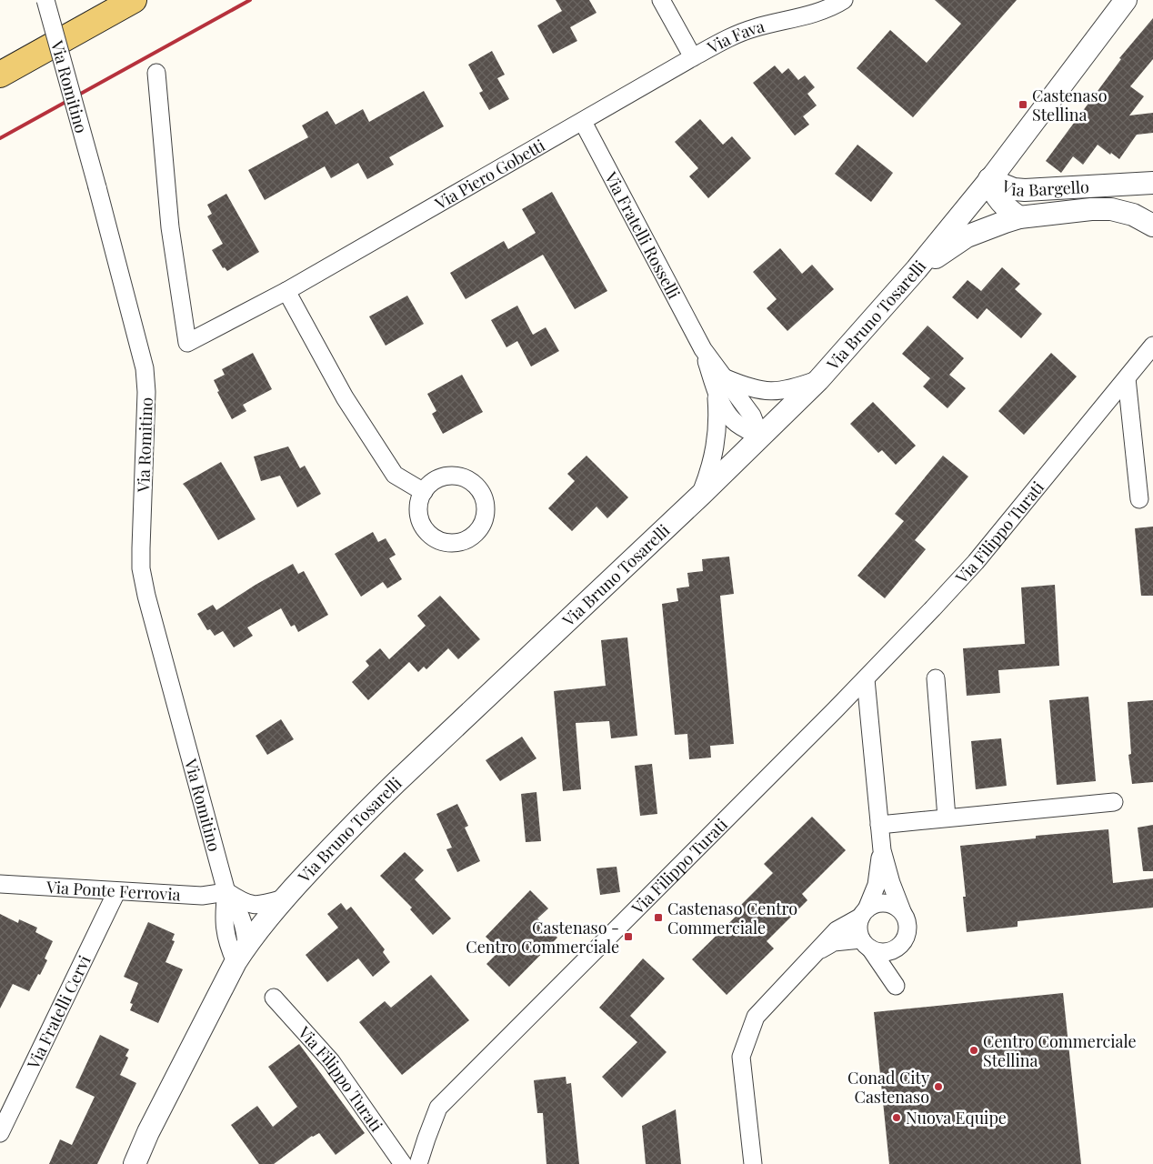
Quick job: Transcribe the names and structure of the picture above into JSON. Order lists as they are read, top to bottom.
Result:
{
  "streets": {
    "street": [
      "Via Fava",
      "Via Romitino",
      "Via Piero Gobetti",
      "Via Bargello",
      "Via Fratelli Rosselli",
      "Via Bruno Tosarelli",
      "Via Filippo Turati",
      "Via Ponte Ferrovia",
      "Via Fratelli Cervi"
    ]
  },
  "crossings": [
    ["Via Fava", "Via Piero Gobetti"],
    ["Via Romitino", "Via Bruno Tosarelli"],
    ["Via Romitino", "Via Ponte Ferrovia"],
    ["Via Piero Gobetti", "Via Fratelli Rosselli"],
    ["Via Bargello", "Via Bruno Tosarelli"],
    ["Via Fratelli Rosselli", "Via Bruno Tosarelli"],
    ["Via Ponte Ferrovia", "Via Fratelli Cervi"]
  ],
  "places": {
    "transit": ["Castenaso Stellina", "Castenaso Centro Commerciale", "Castenaso - Centro Commerciale"],
    "other": ["Centro Commerciale Stellina", "Conad City Castenaso", "Nuova Equipe"]
  }
}
